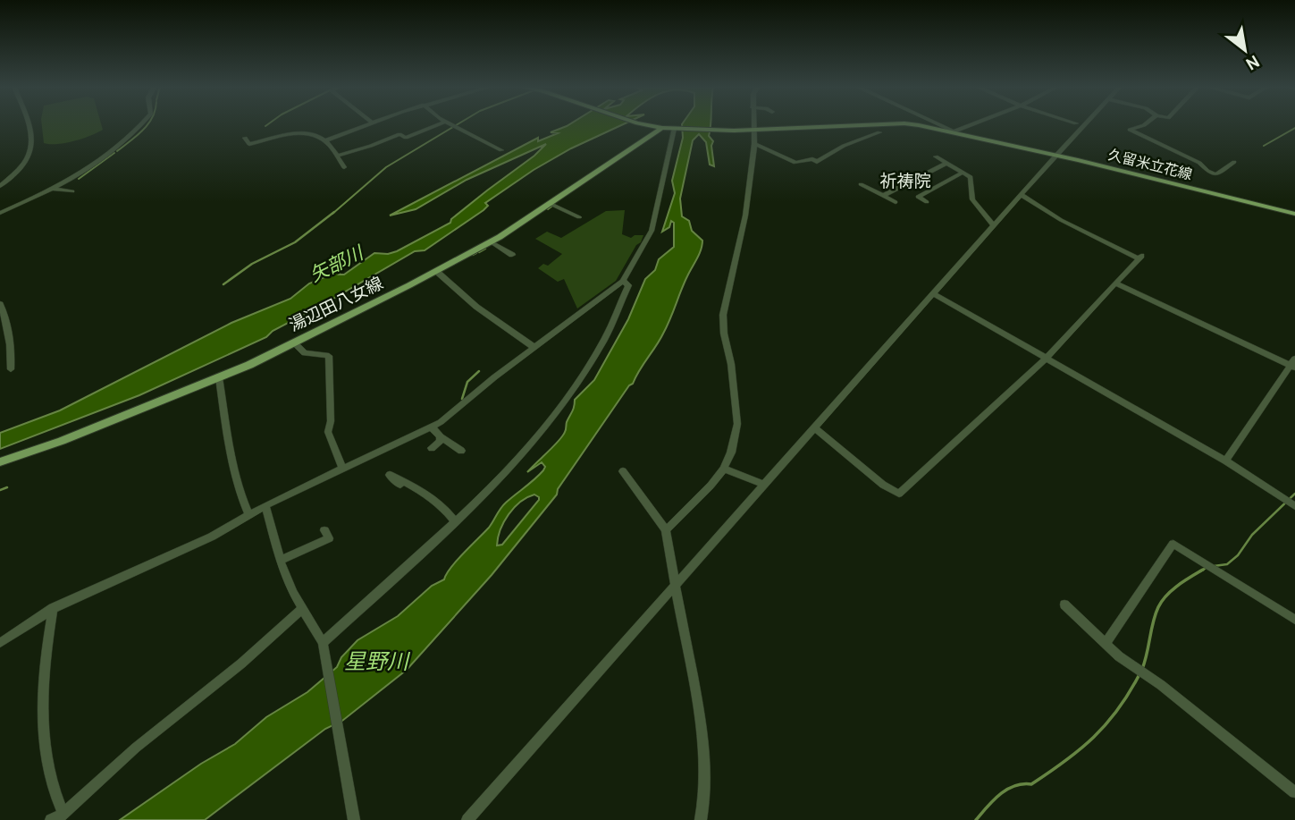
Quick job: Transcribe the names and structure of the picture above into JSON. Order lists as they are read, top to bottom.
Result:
{
  "streets": {
    "main road": ["久留米立花線", "湯辺田八女線"]
  },
  "crossings": [
    ["久留米立花線", "湯辺田八女線"]
  ],
  "districts": ["祈祷院"],
  "water": ["矢部川", "星野川"],
  "north": "bottom right"
}
